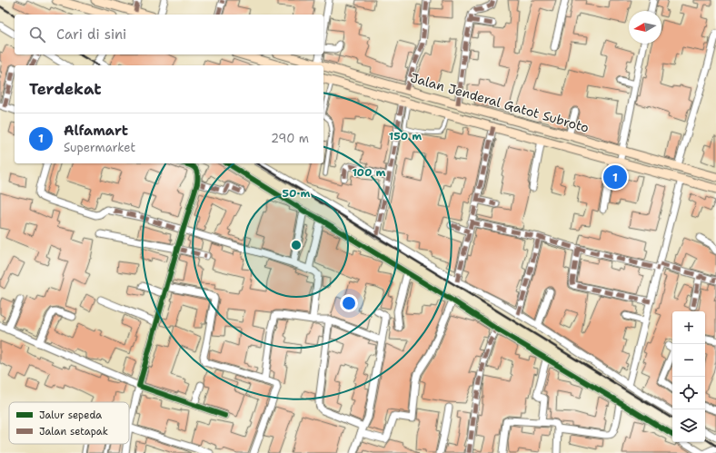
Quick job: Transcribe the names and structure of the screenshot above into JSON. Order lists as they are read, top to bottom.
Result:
{
  "streets": {
    "main road": ["Jalan Jenderal Gatot Subroto"]
  },
  "legend": ["Jalur sepeda", "Jalan setapak"],
  "north": "left",
  "page": {
    "search": "Cari di sini",
    "heading": "Terdekat",
    "list": [
      {
        "mark": "1",
        "name": "Alfamart",
        "note": "Supermarket",
        "value": "290 m"
      }
    ],
    "pins": "1",
    "map_buttons": ["+", "−"]
  },
  "rings": ["150 m", "100 m", "50 m"]
}
